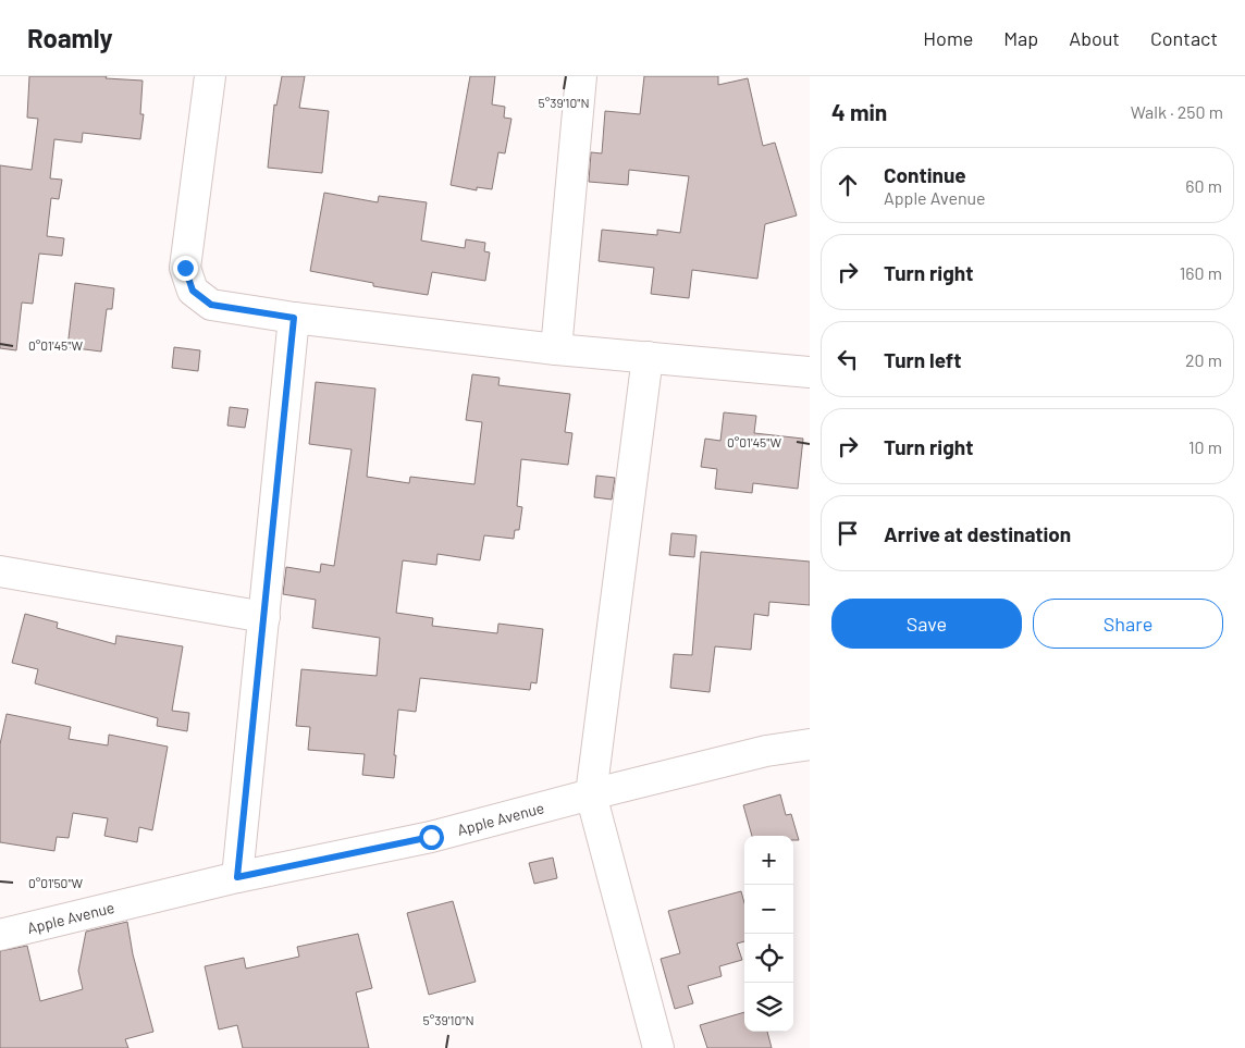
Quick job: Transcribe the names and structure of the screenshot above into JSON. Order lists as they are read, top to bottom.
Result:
{
  "streets": {
    "street": ["Apple Avenue"]
  },
  "page": {
    "header": "Roamly",
    "nav": [
      "Home",
      "Map",
      "About",
      "Contact"
    ],
    "heading": ["4 min", "Walk · 250 m"],
    "list": [
      ["Continue", "Apple Avenue", "60 m"],
      ["Turn right", "160 m"],
      ["Turn left", "20 m"],
      ["Turn right", "10 m"],
      "Arrive at destination"
    ],
    "buttons": ["Save", "Share"],
    "map_buttons": ["+", "−"]
  },
  "coordinates": ["5°39'10\"N", "0°01'45\"W", "0°01'50\"W"]
}
